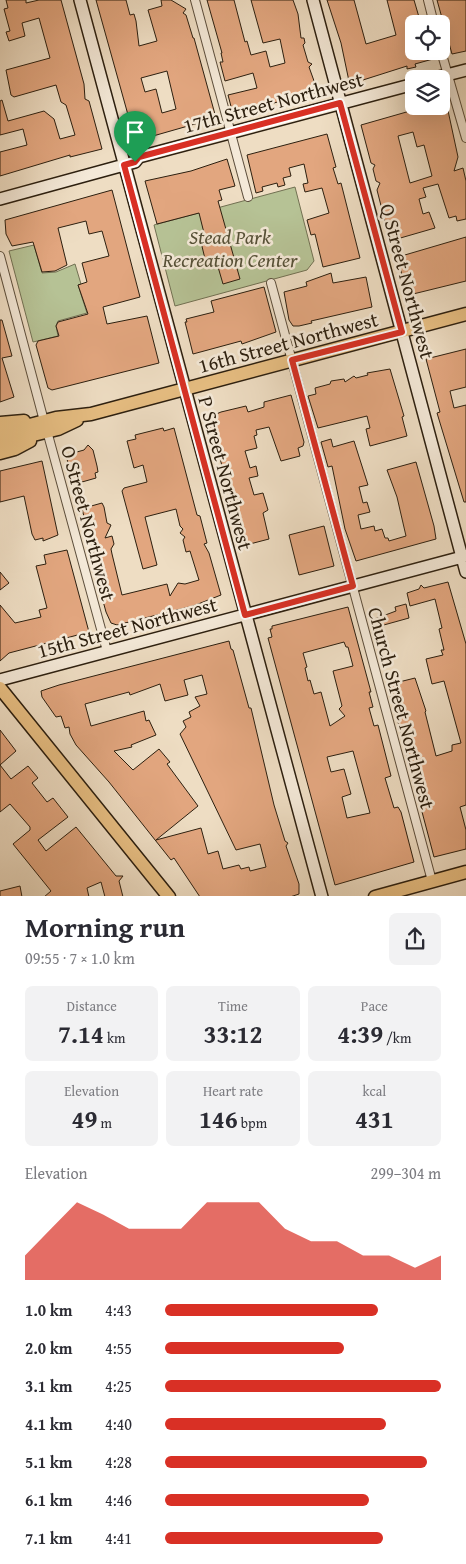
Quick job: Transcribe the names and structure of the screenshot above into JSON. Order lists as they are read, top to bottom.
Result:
{
  "streets": {
    "main road": [
      "17th Street Northwest",
      "Q Street Northwest",
      "16th Street Northwest",
      "P Street Northwest",
      "15th Street Northwest"
    ],
    "street": ["O Street Northwest", "Church Street Northwest"]
  },
  "crossings": [
    ["17th Street Northwest", "Q Street Northwest"],
    ["17th Street Northwest", "P Street Northwest"],
    ["Q Street Northwest", "16th Street Northwest"],
    ["Q Street Northwest", "15th Street Northwest"],
    ["16th Street Northwest", "P Street Northwest"],
    ["16th Street Northwest", "O Street Northwest"],
    ["16th Street Northwest", "Church Street Northwest"],
    ["P Street Northwest", "15th Street Northwest"],
    ["O Street Northwest", "15th Street Northwest"],
    ["15th Street Northwest", "Church Street Northwest"]
  ],
  "parks": ["Stead Park Recreation Center"],
  "page": {
    "heading": ["Morning run", "09:55 · 7 × 1.0 km"],
    "stats": [
      ["Distance", "7.14 km"],
      ["Time", "33:12"],
      ["Pace", "4:39 /km"],
      ["Elevation", "49 m"],
      ["Heart rate", "146 bpm"],
      ["kcal", "431"]
    ],
    "chart": ["Elevation", "299–304 m"],
    "list": [
      {
        "name": "1.0 km",
        "note": "4:43"
      },
      {
        "name": "2.0 km",
        "note": "4:55"
      },
      {
        "name": "3.1 km",
        "note": "4:25"
      },
      {
        "name": "4.1 km",
        "note": "4:40"
      },
      {
        "name": "5.1 km",
        "note": "4:28"
      },
      {
        "name": "6.1 km",
        "note": "4:46"
      },
      {
        "name": "7.1 km",
        "note": "4:41"
      }
    ]
  }
}
